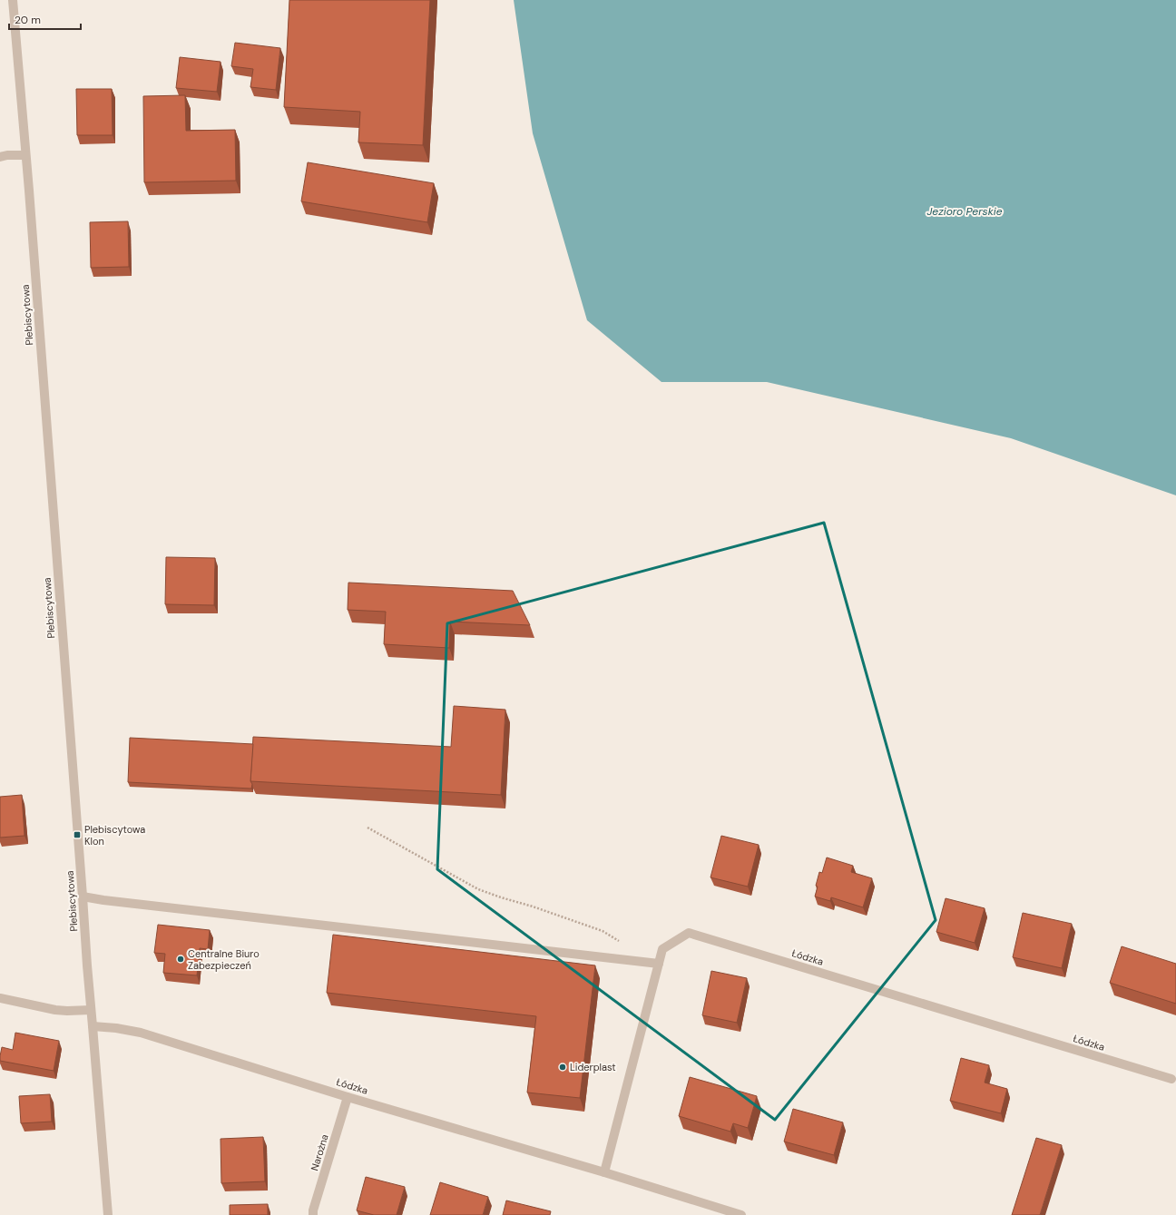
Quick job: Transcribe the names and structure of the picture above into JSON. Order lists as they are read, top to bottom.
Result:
{
  "streets": {
    "street": ["Plebiscytowa", "Łódzka", "Narożna"]
  },
  "crossings": [
    ["Plebiscytowa", "Łódzka"],
    ["Łódzka", "Narożna"]
  ],
  "water": ["Jezioro Perskie"],
  "places": {
    "transit": ["Plebiscytowa Klon"],
    "other": ["Centralne Biuro Zabezpieczeń", "Liderplast"]
  },
  "scale_bar": "20 m"
}
